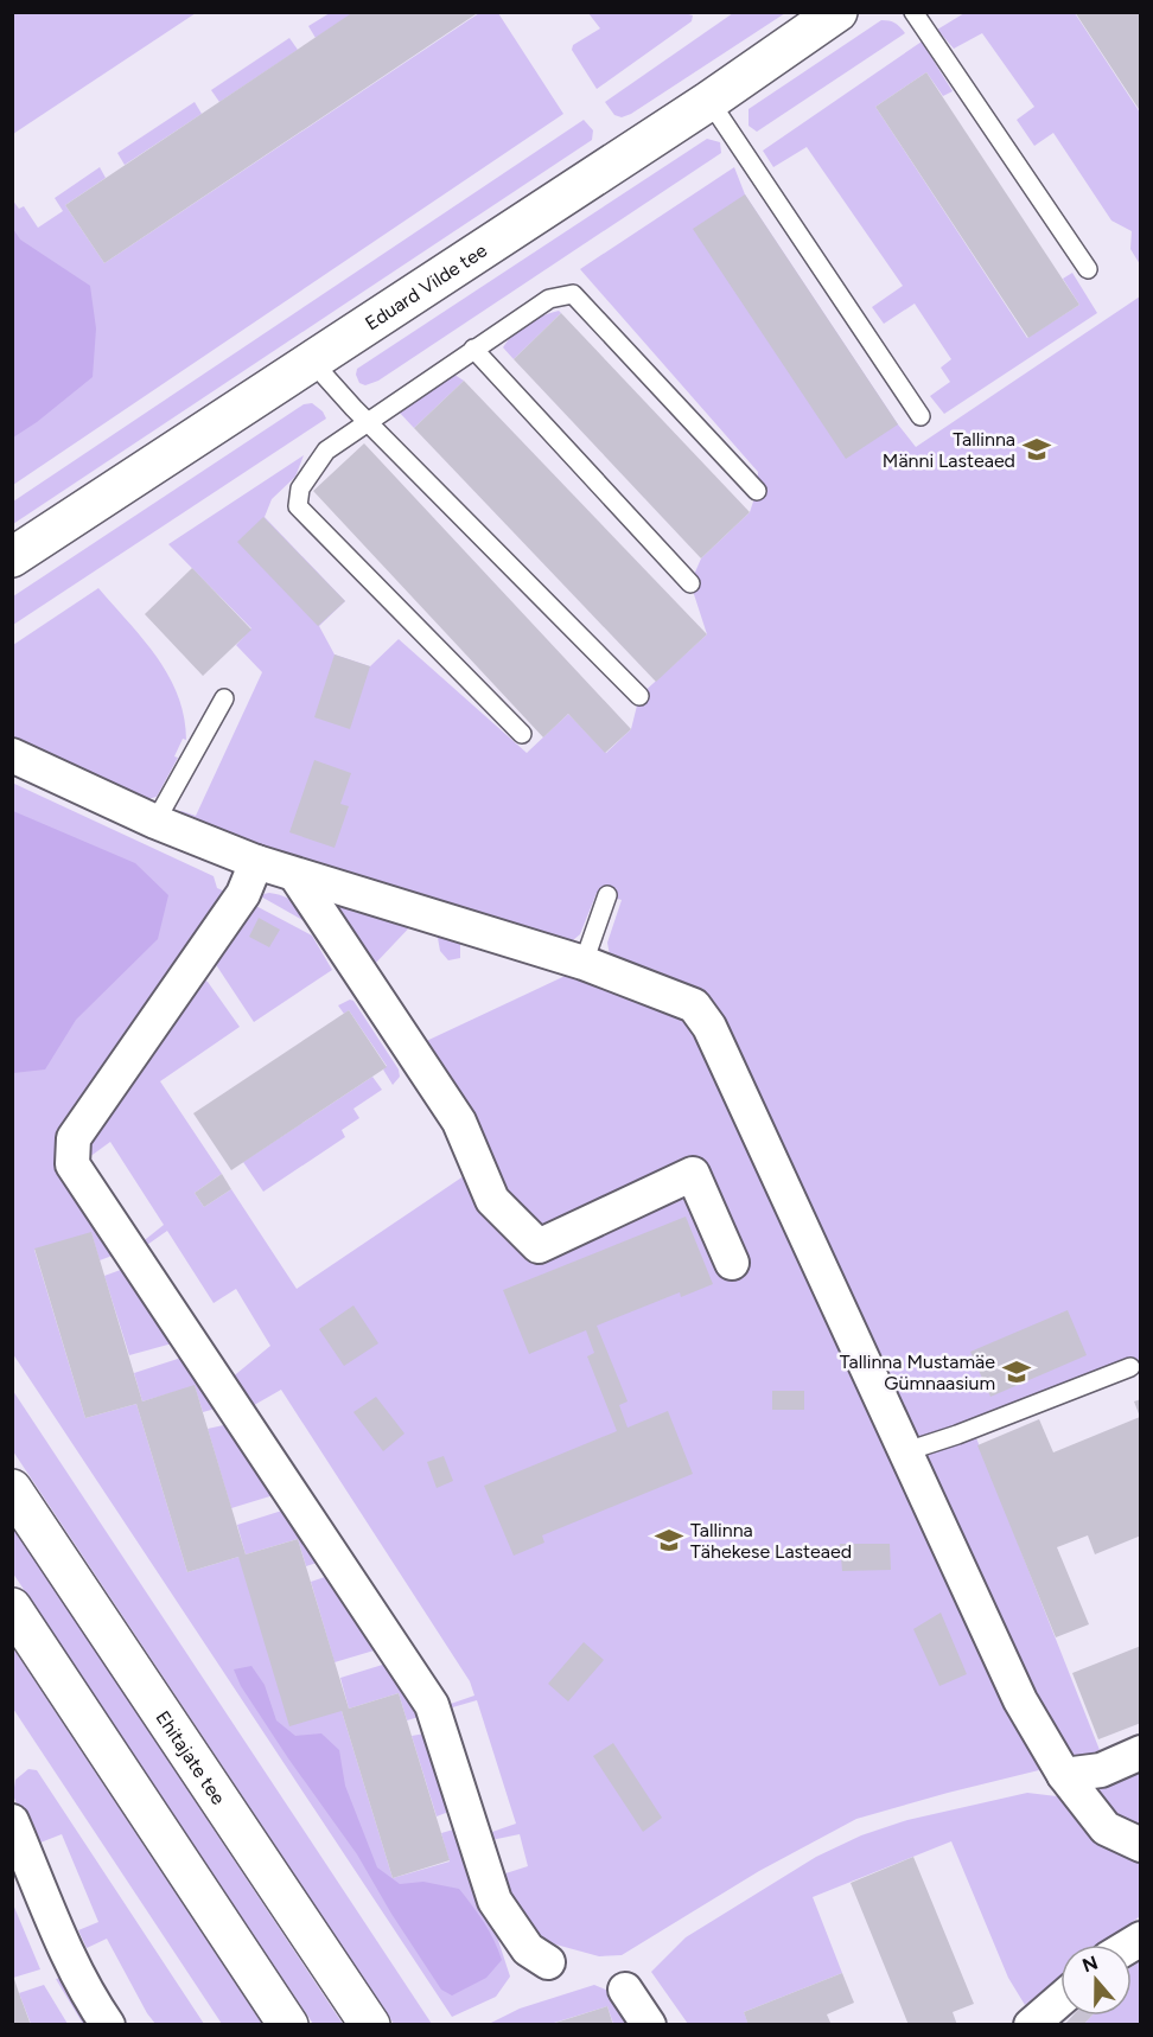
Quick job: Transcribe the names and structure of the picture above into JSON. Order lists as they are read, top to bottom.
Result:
{
  "streets": {
    "main road": ["Eduard Vilde tee", "Ehitajate tee"]
  },
  "places": {
    "school or university": ["Tallinna Männi Lasteaed", "Tallinna Mustamäe Gümnaasium", "Tallinna Tähekese Lasteaed"]
  },
  "north": "top"
}
